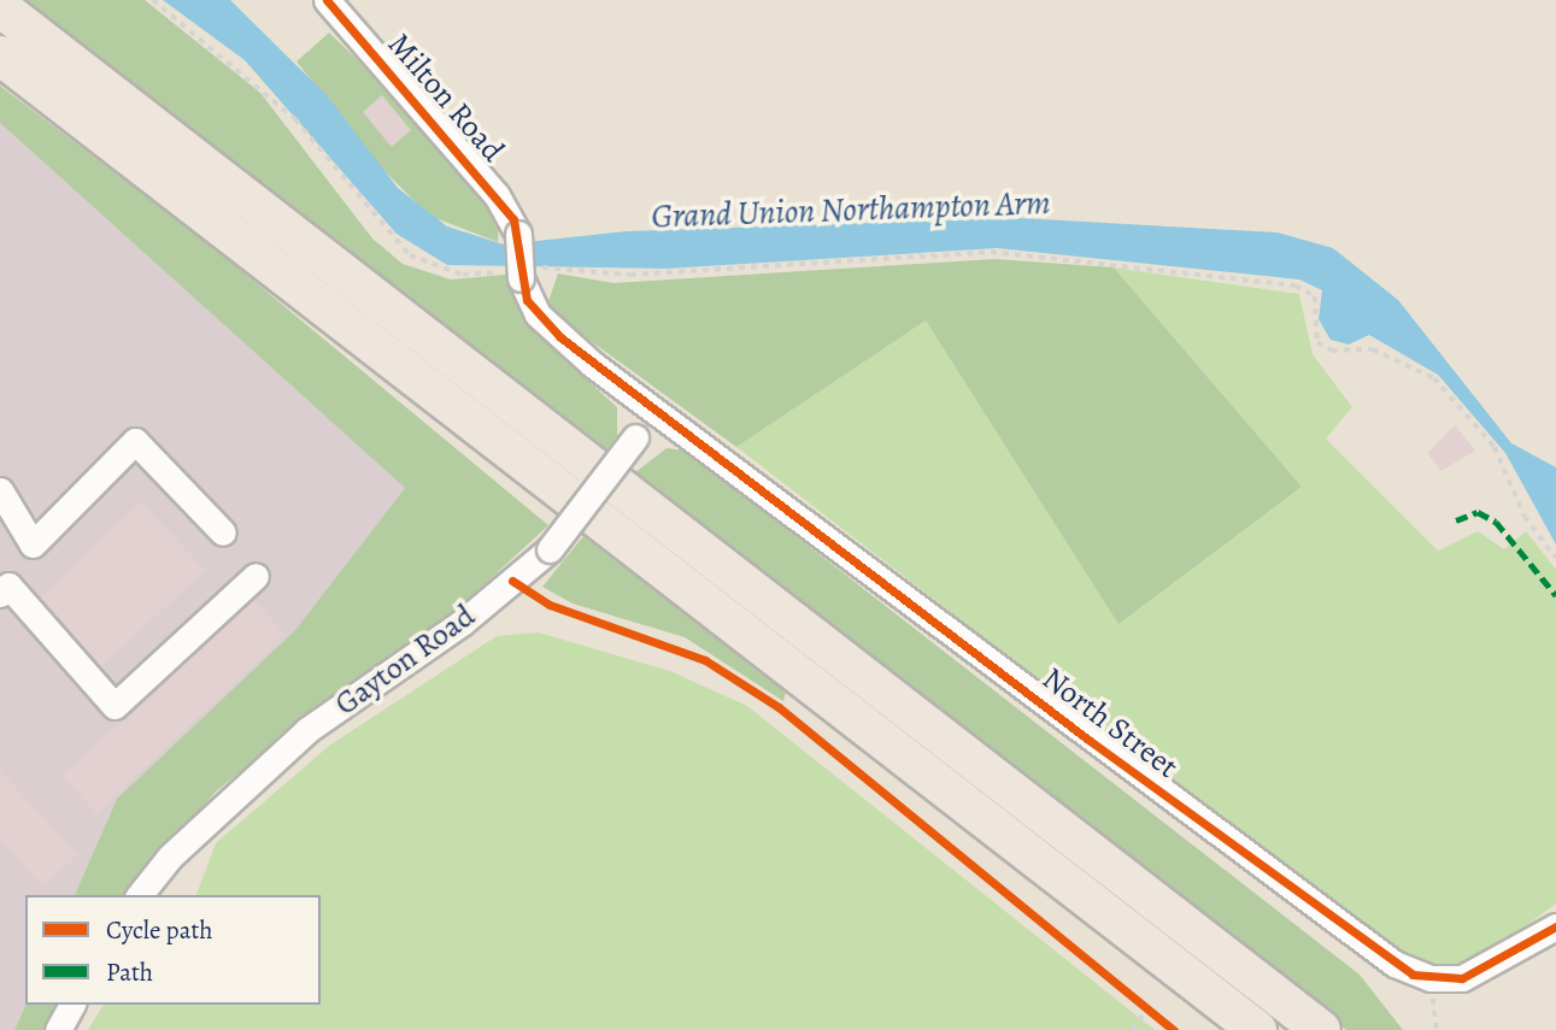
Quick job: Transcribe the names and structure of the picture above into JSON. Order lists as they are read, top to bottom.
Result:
{
  "streets": {
    "street": ["Milton Road", "Gayton Road", "North Street"]
  },
  "crossings": [
    ["Gayton Road", "North Street"]
  ],
  "water": ["Grand Union Northampton Arm"],
  "legend": ["Cycle path", "Path"]
}
